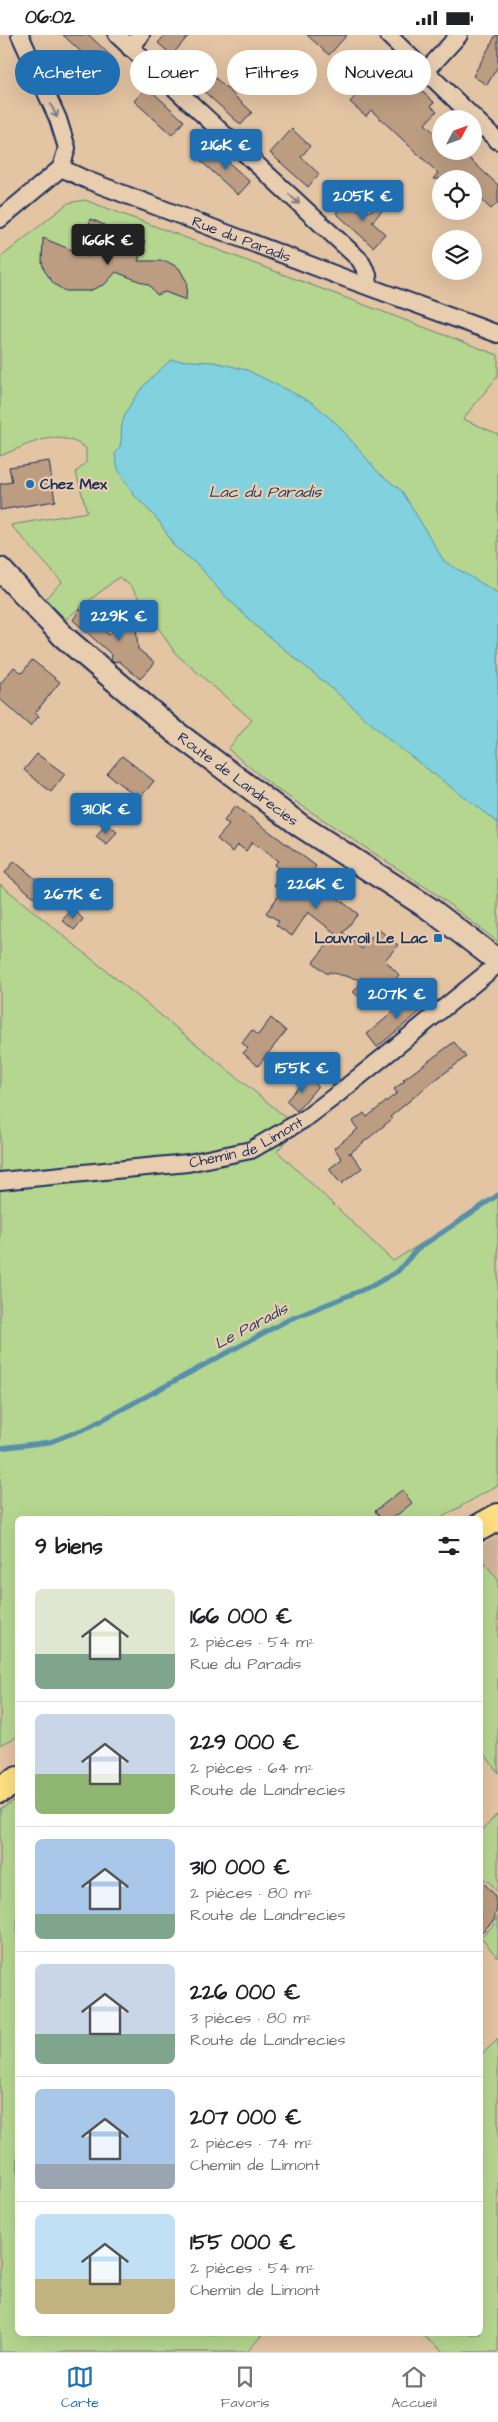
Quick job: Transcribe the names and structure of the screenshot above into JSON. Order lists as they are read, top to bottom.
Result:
{
  "streets": {
    "main road": ["Route de Landrecies"],
    "street": ["Rue du Paradis", "Chemin de Limont"]
  },
  "crossings": [
    ["Route de Landrecies", "Chemin de Limont"]
  ],
  "water": ["Lac du Paradis", "Le Paradis"],
  "places": {
    "other": ["Chez Mex"],
    "transit": ["Louvroil Le Lac"]
  },
  "north": "top right",
  "page": {
    "status": "06:02",
    "chip": [
      "Acheter",
      "Louer",
      "Filtres",
      "Nouveau"
    ],
    "price": [
      "216K €",
      "205K €",
      "166K €",
      "229K €",
      "310K €",
      "226K €",
      "267K €",
      "207K €",
      "155K €"
    ],
    "heading": "9 biens",
    "list": [
      {
        "name": "166 000 €",
        "note": "2 pièces · 54 m² · Rue du Paradis"
      },
      {
        "name": "229 000 €",
        "note": "2 pièces · 64 m² · Route de Landrecies"
      },
      {
        "name": "310 000 €",
        "note": "2 pièces · 80 m² · Route de Landrecies"
      },
      {
        "name": "226 000 €",
        "note": "3 pièces · 80 m² · Route de Landrecies"
      },
      {
        "name": "207 000 €",
        "note": "2 pièces · 74 m² · Chemin de Limont"
      },
      {
        "name": "155 000 €",
        "note": "2 pièces · 54 m² · Chemin de Limont"
      }
    ],
    "tabs": ["Carte", "Favoris", "Accueil"]
  }
}
